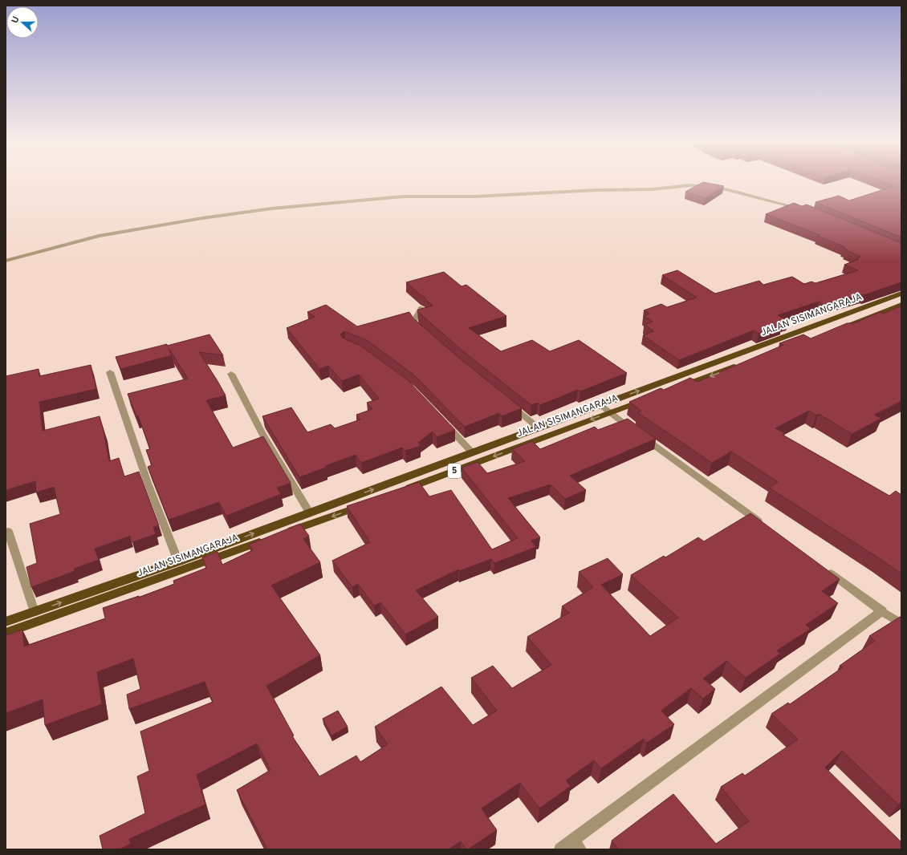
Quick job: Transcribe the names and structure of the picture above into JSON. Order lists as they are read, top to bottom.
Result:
{
  "streets": {
    "highway": ["JALAN SISIMANGARAJA", "5"]
  },
  "north": "left"
}
